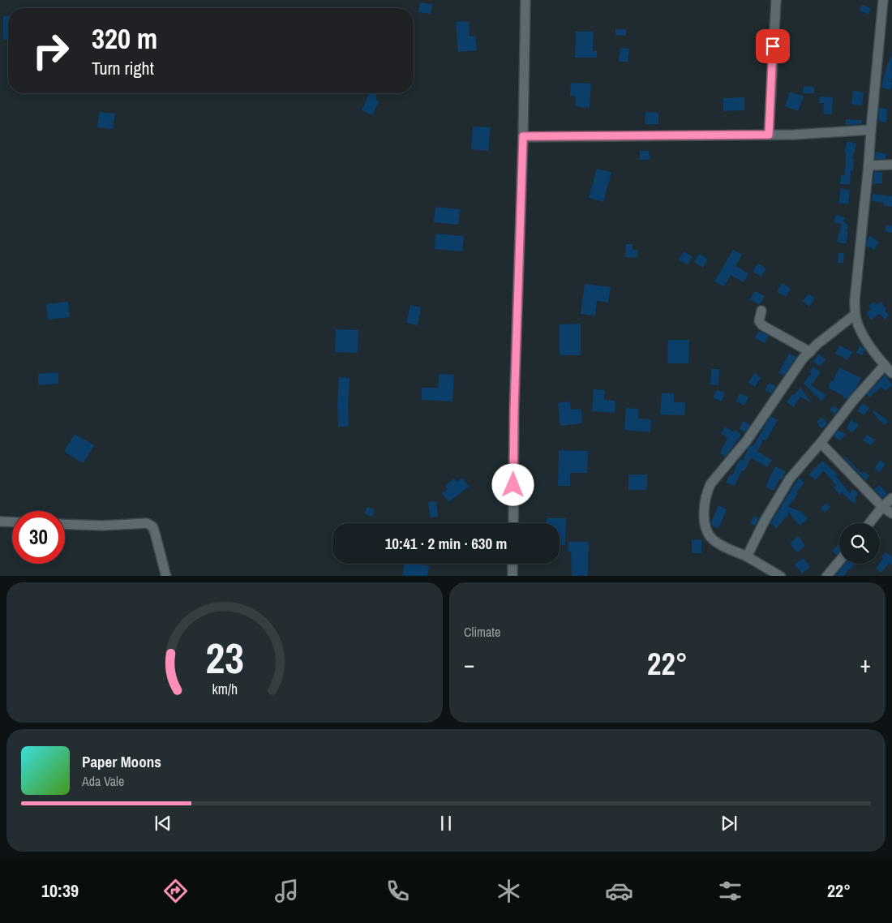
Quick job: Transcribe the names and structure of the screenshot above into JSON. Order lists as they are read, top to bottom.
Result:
{
  "page": {
    "turn": ["320 m", "Turn right"],
    "limit": "30",
    "trip": "10:41 · 2 min · 630 m",
    "tile": "Climate",
    "heat": ["−", "22°", "+"],
    "song": ["Paper Moons", "Ada Vale"],
    "tabs": ["10:39", "22°"],
    "gauge": ["23", "km/h"]
  }
}
